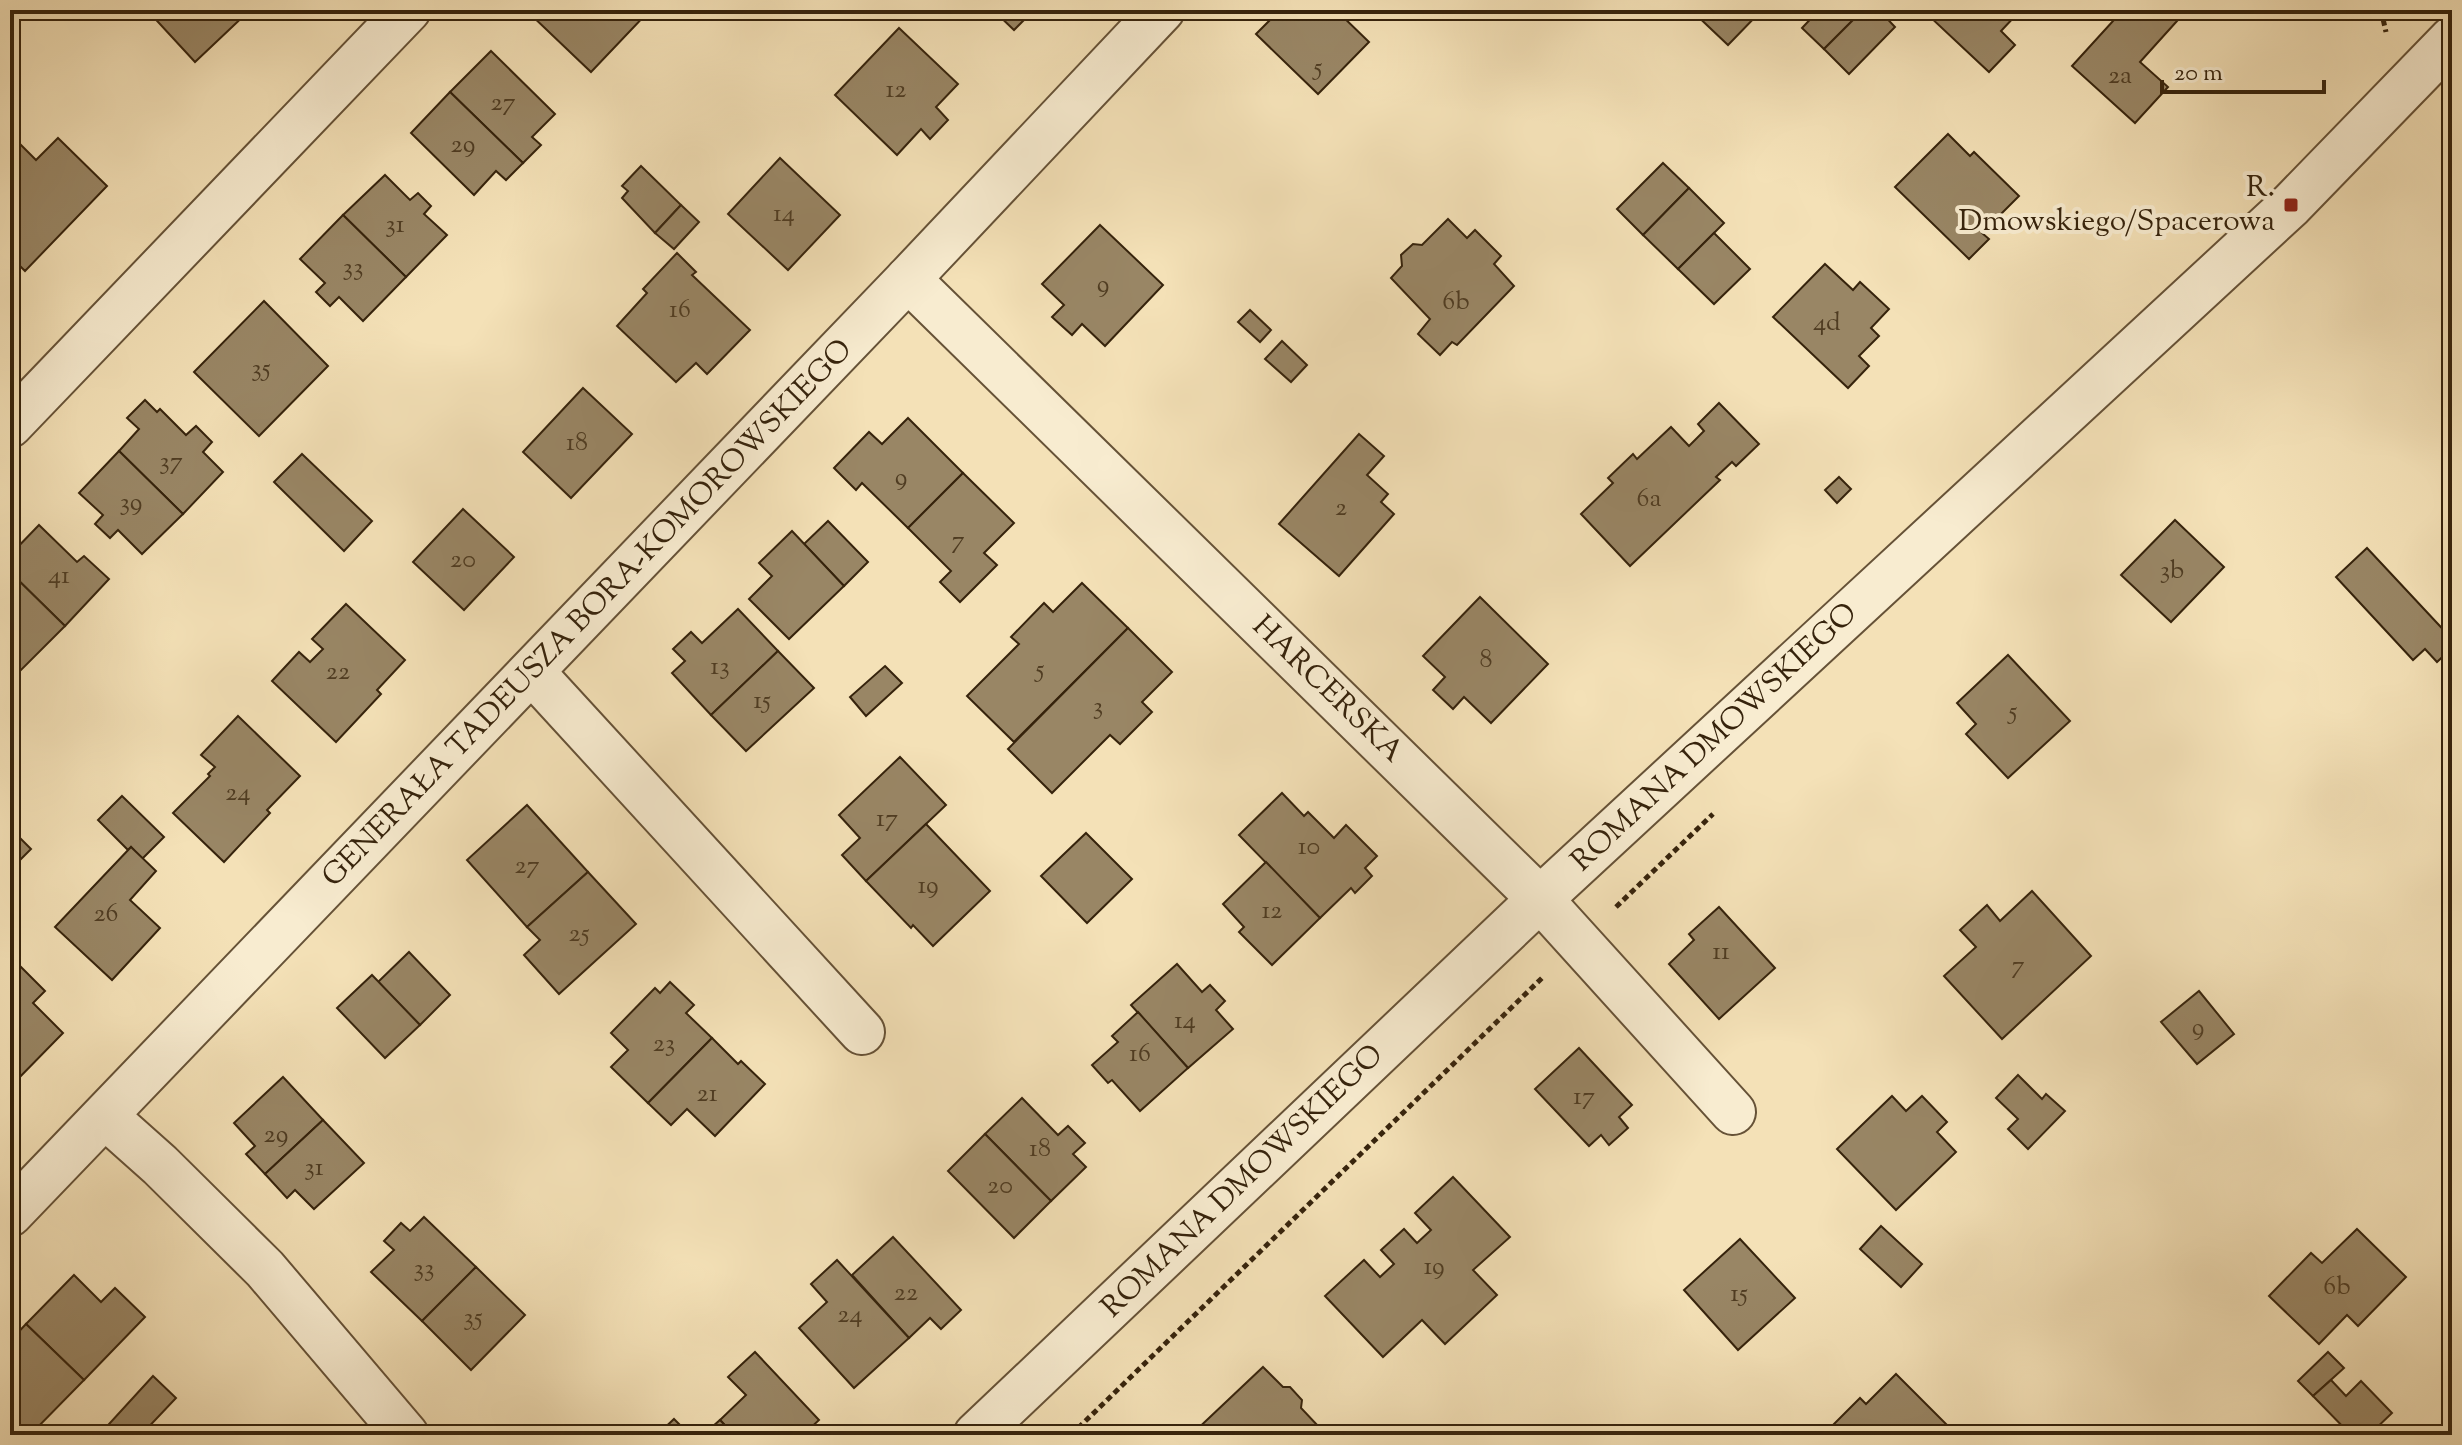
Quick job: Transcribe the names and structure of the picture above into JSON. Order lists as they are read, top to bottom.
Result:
{
  "streets": {
    "street": ["GENERAŁA TADEUSZA BORA-KOMOROWSKIEGO", "HARCERSKA", "ROMANA DMOWSKIEGO"]
  },
  "crossings": [
    ["GENERAŁA TADEUSZA BORA-KOMOROWSKIEGO", "HARCERSKA"],
    ["HARCERSKA", "ROMANA DMOWSKIEGO"]
  ],
  "places": {
    "transit": ["R. Dmowskiego/Spacerowa"]
  },
  "house_numbers": [
    "5",
    "2a",
    "12",
    "27",
    "29",
    "14",
    "31",
    "33",
    "9",
    "6b",
    "16",
    "4d",
    "35",
    "18",
    "37",
    "9",
    "6a",
    "39",
    "2",
    "7",
    "20",
    "3b",
    "41",
    "8",
    "13",
    "5",
    "22",
    "15",
    "3",
    "5",
    "24",
    "17",
    "10",
    "27",
    "19",
    "12",
    "26",
    "25",
    "11",
    "7",
    "14",
    "9",
    "23",
    "16",
    "21",
    "17",
    "29",
    "18",
    "31",
    "20",
    "19",
    "33",
    "6b",
    "22",
    "15",
    "24",
    "35"
  ],
  "scale_bar": "20 m"
}
